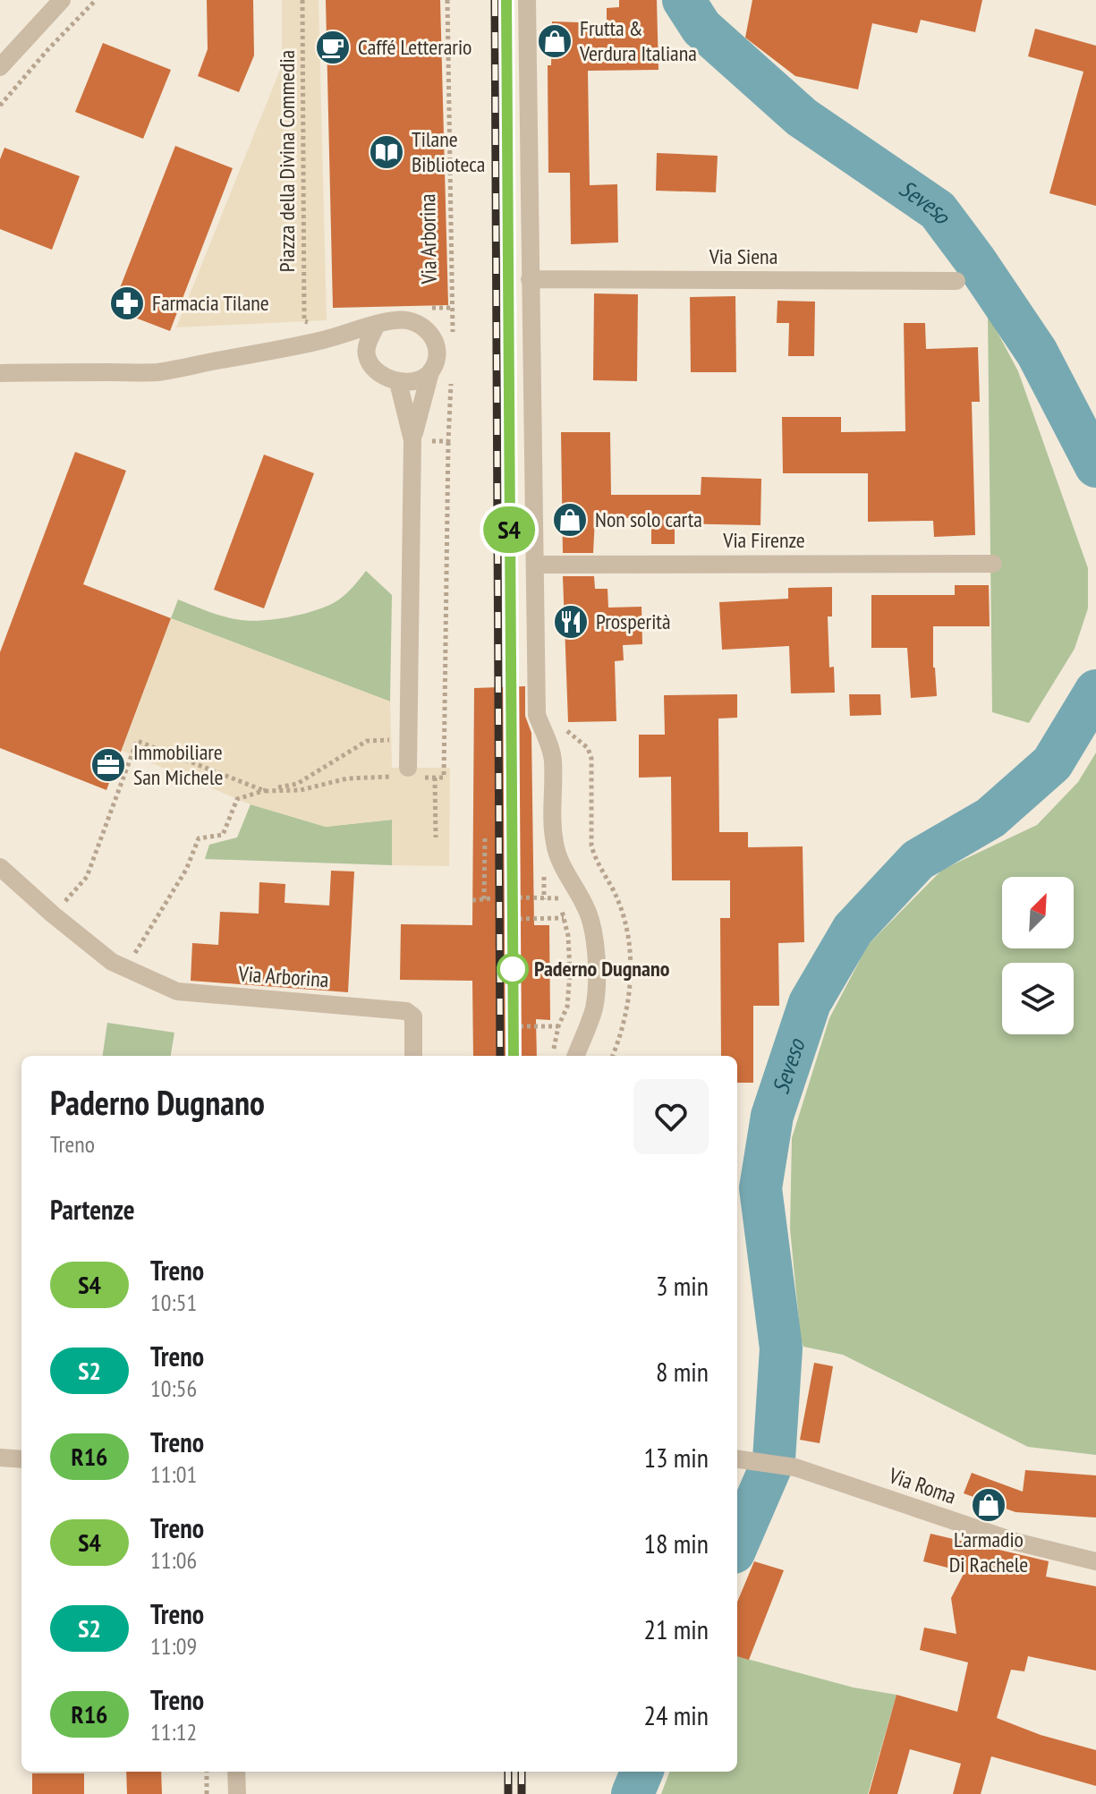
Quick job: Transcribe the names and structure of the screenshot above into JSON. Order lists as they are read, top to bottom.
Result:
{
  "streets": {
    "street": [
      "Via Arborina",
      "Via Siena",
      "Via Firenze",
      "Via Roma"
    ],
    "path": ["Piazza della Divina Commedia"]
  },
  "water": ["Seveso"],
  "places": {
    "shop": ["Frutta & Verdura Italiana", "Non solo carta", "L'armadio Di Rachele"],
    "cafe": ["Caffé Letterario"],
    "library": ["Tilane Biblioteca"],
    "pharmacy": ["Farmacia Tilane"],
    "restaurant": ["Prosperità"],
    "office": ["Immobiliare San Michele"],
    "other": ["Paderno Dugnano"]
  },
  "north": "top right",
  "page": {
    "on_map": "S4",
    "heading": [
      ["Paderno Dugnano", "Treno"],
      "Partenze"
    ],
    "list": [
      {
        "mark": "S4",
        "name": "Treno",
        "note": "10:51",
        "value": "3 min"
      },
      {
        "mark": "S2",
        "name": "Treno",
        "note": "10:56",
        "value": "8 min"
      },
      {
        "mark": "R16",
        "name": "Treno",
        "note": "11:01",
        "value": "13 min"
      },
      {
        "mark": "S4",
        "name": "Treno",
        "note": "11:06",
        "value": "18 min"
      },
      {
        "mark": "S2",
        "name": "Treno",
        "note": "11:09",
        "value": "21 min"
      },
      {
        "mark": "R16",
        "name": "Treno",
        "note": "11:12",
        "value": "24 min"
      }
    ]
  }
}
